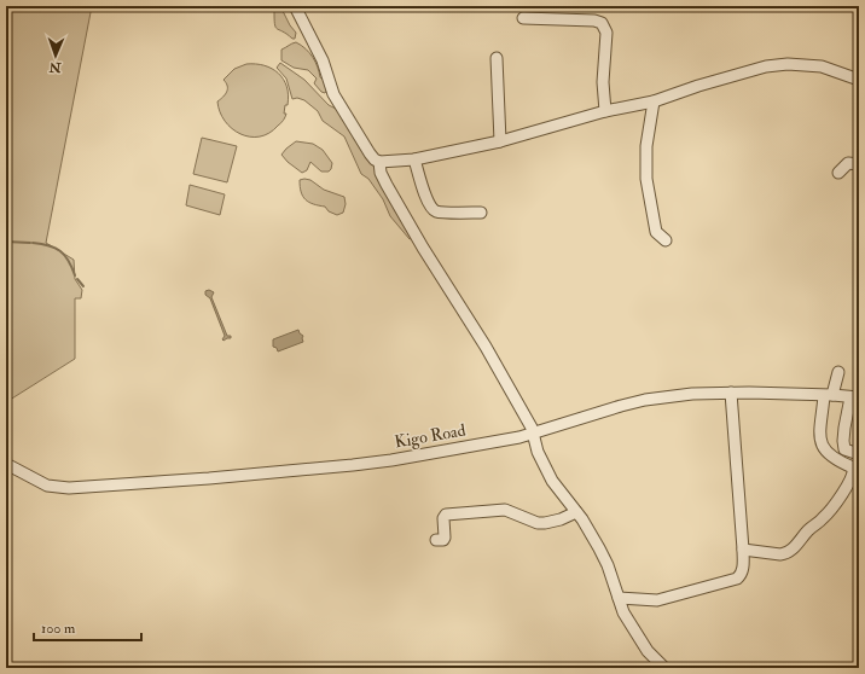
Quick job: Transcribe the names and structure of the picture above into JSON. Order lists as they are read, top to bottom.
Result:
{
  "streets": {
    "street": ["Kigo Road"]
  },
  "scale_bar": "100 m",
  "north": "bottom"
}
